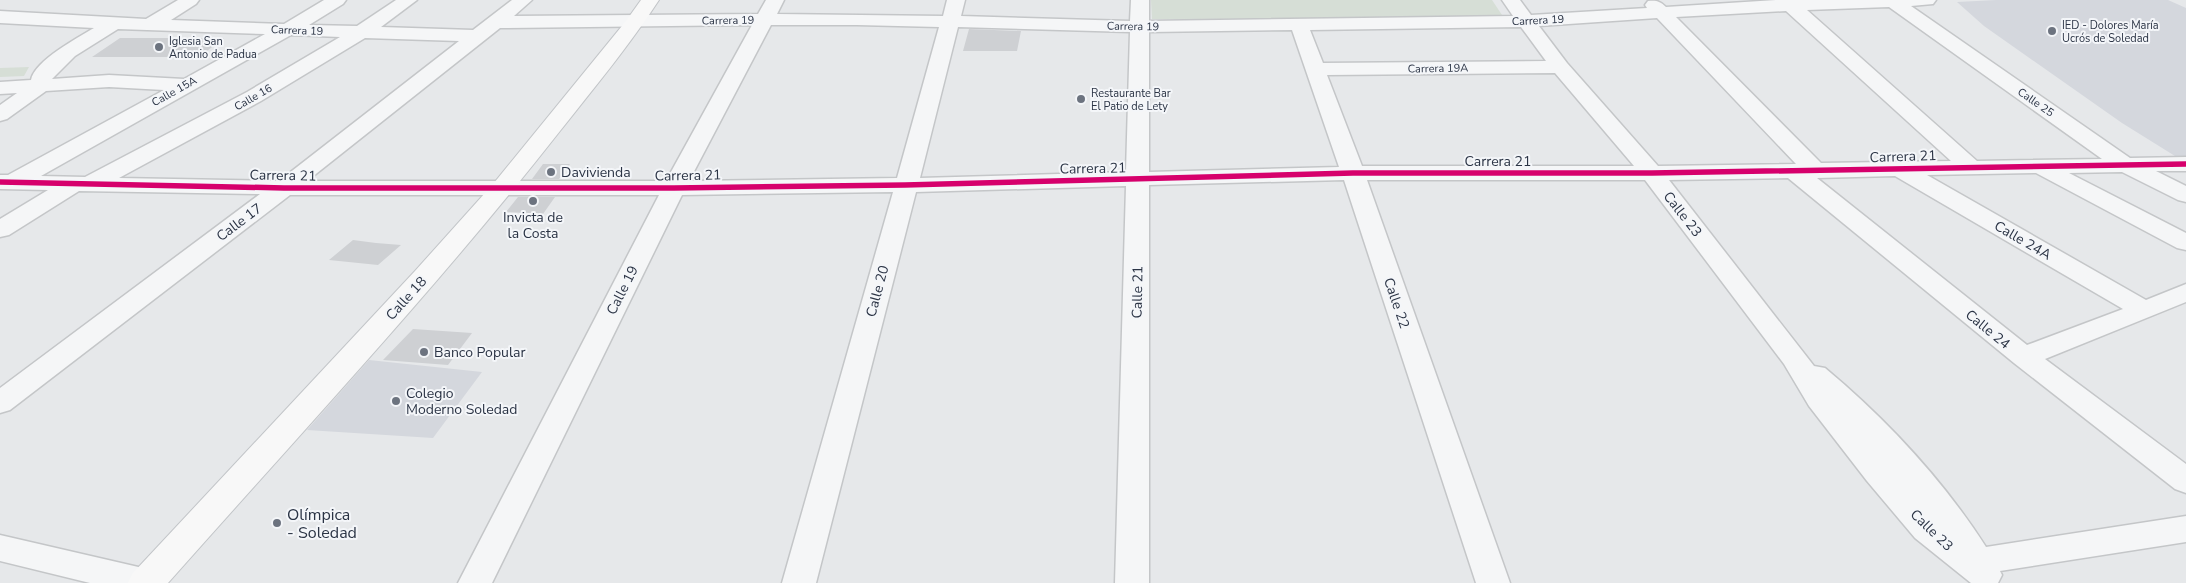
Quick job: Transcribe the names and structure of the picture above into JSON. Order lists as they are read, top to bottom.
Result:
{
  "streets": {
    "main road": ["Calle 18"],
    "street": [
      "Carrera 19",
      "Carrera 19A",
      "Calle 15A",
      "Calle 16",
      "Calle 25",
      "Carrera 21",
      "Calle 23",
      "Calle 17",
      "Calle 24A",
      "Calle 19",
      "Calle 20",
      "Calle 21",
      "Calle 22",
      "Calle 24"
    ]
  },
  "crossings": [
    ["Carrera 19", "Calle 15A"],
    ["Carrera 19", "Calle 16"],
    ["Carrera 19", "Calle 25"],
    ["Carrera 19", "Calle 23"],
    ["Carrera 19", "Calle 17"],
    ["Carrera 19", "Calle 19"],
    ["Carrera 19", "Calle 20"],
    ["Carrera 19", "Calle 21"],
    ["Carrera 19", "Calle 18"],
    ["Carrera 19", "Calle 22"],
    ["Carrera 19", "Calle 24"],
    ["Carrera 19A", "Calle 23"],
    ["Carrera 19A", "Calle 22"],
    ["Calle 15A", "Carrera 21"],
    ["Calle 16", "Carrera 21"],
    ["Calle 25", "Carrera 21"],
    ["Carrera 21", "Calle 23"],
    ["Carrera 21", "Calle 17"],
    ["Carrera 21", "Calle 24A"],
    ["Carrera 21", "Calle 19"],
    ["Carrera 21", "Calle 20"],
    ["Carrera 21", "Calle 21"],
    ["Carrera 21", "Calle 18"],
    ["Carrera 21", "Calle 22"],
    ["Carrera 21", "Calle 24"]
  ],
  "places": [
    "IED - Dolores María Ucrós de Soledad",
    "Iglesia San Antonio de Padua",
    "Restaurante Bar El Patio de Lety",
    "Davivienda",
    "Invicta de la Costa",
    "Banco Popular",
    "Colegio Moderno Soledad",
    "Olímpica - Soledad"
  ]
}
